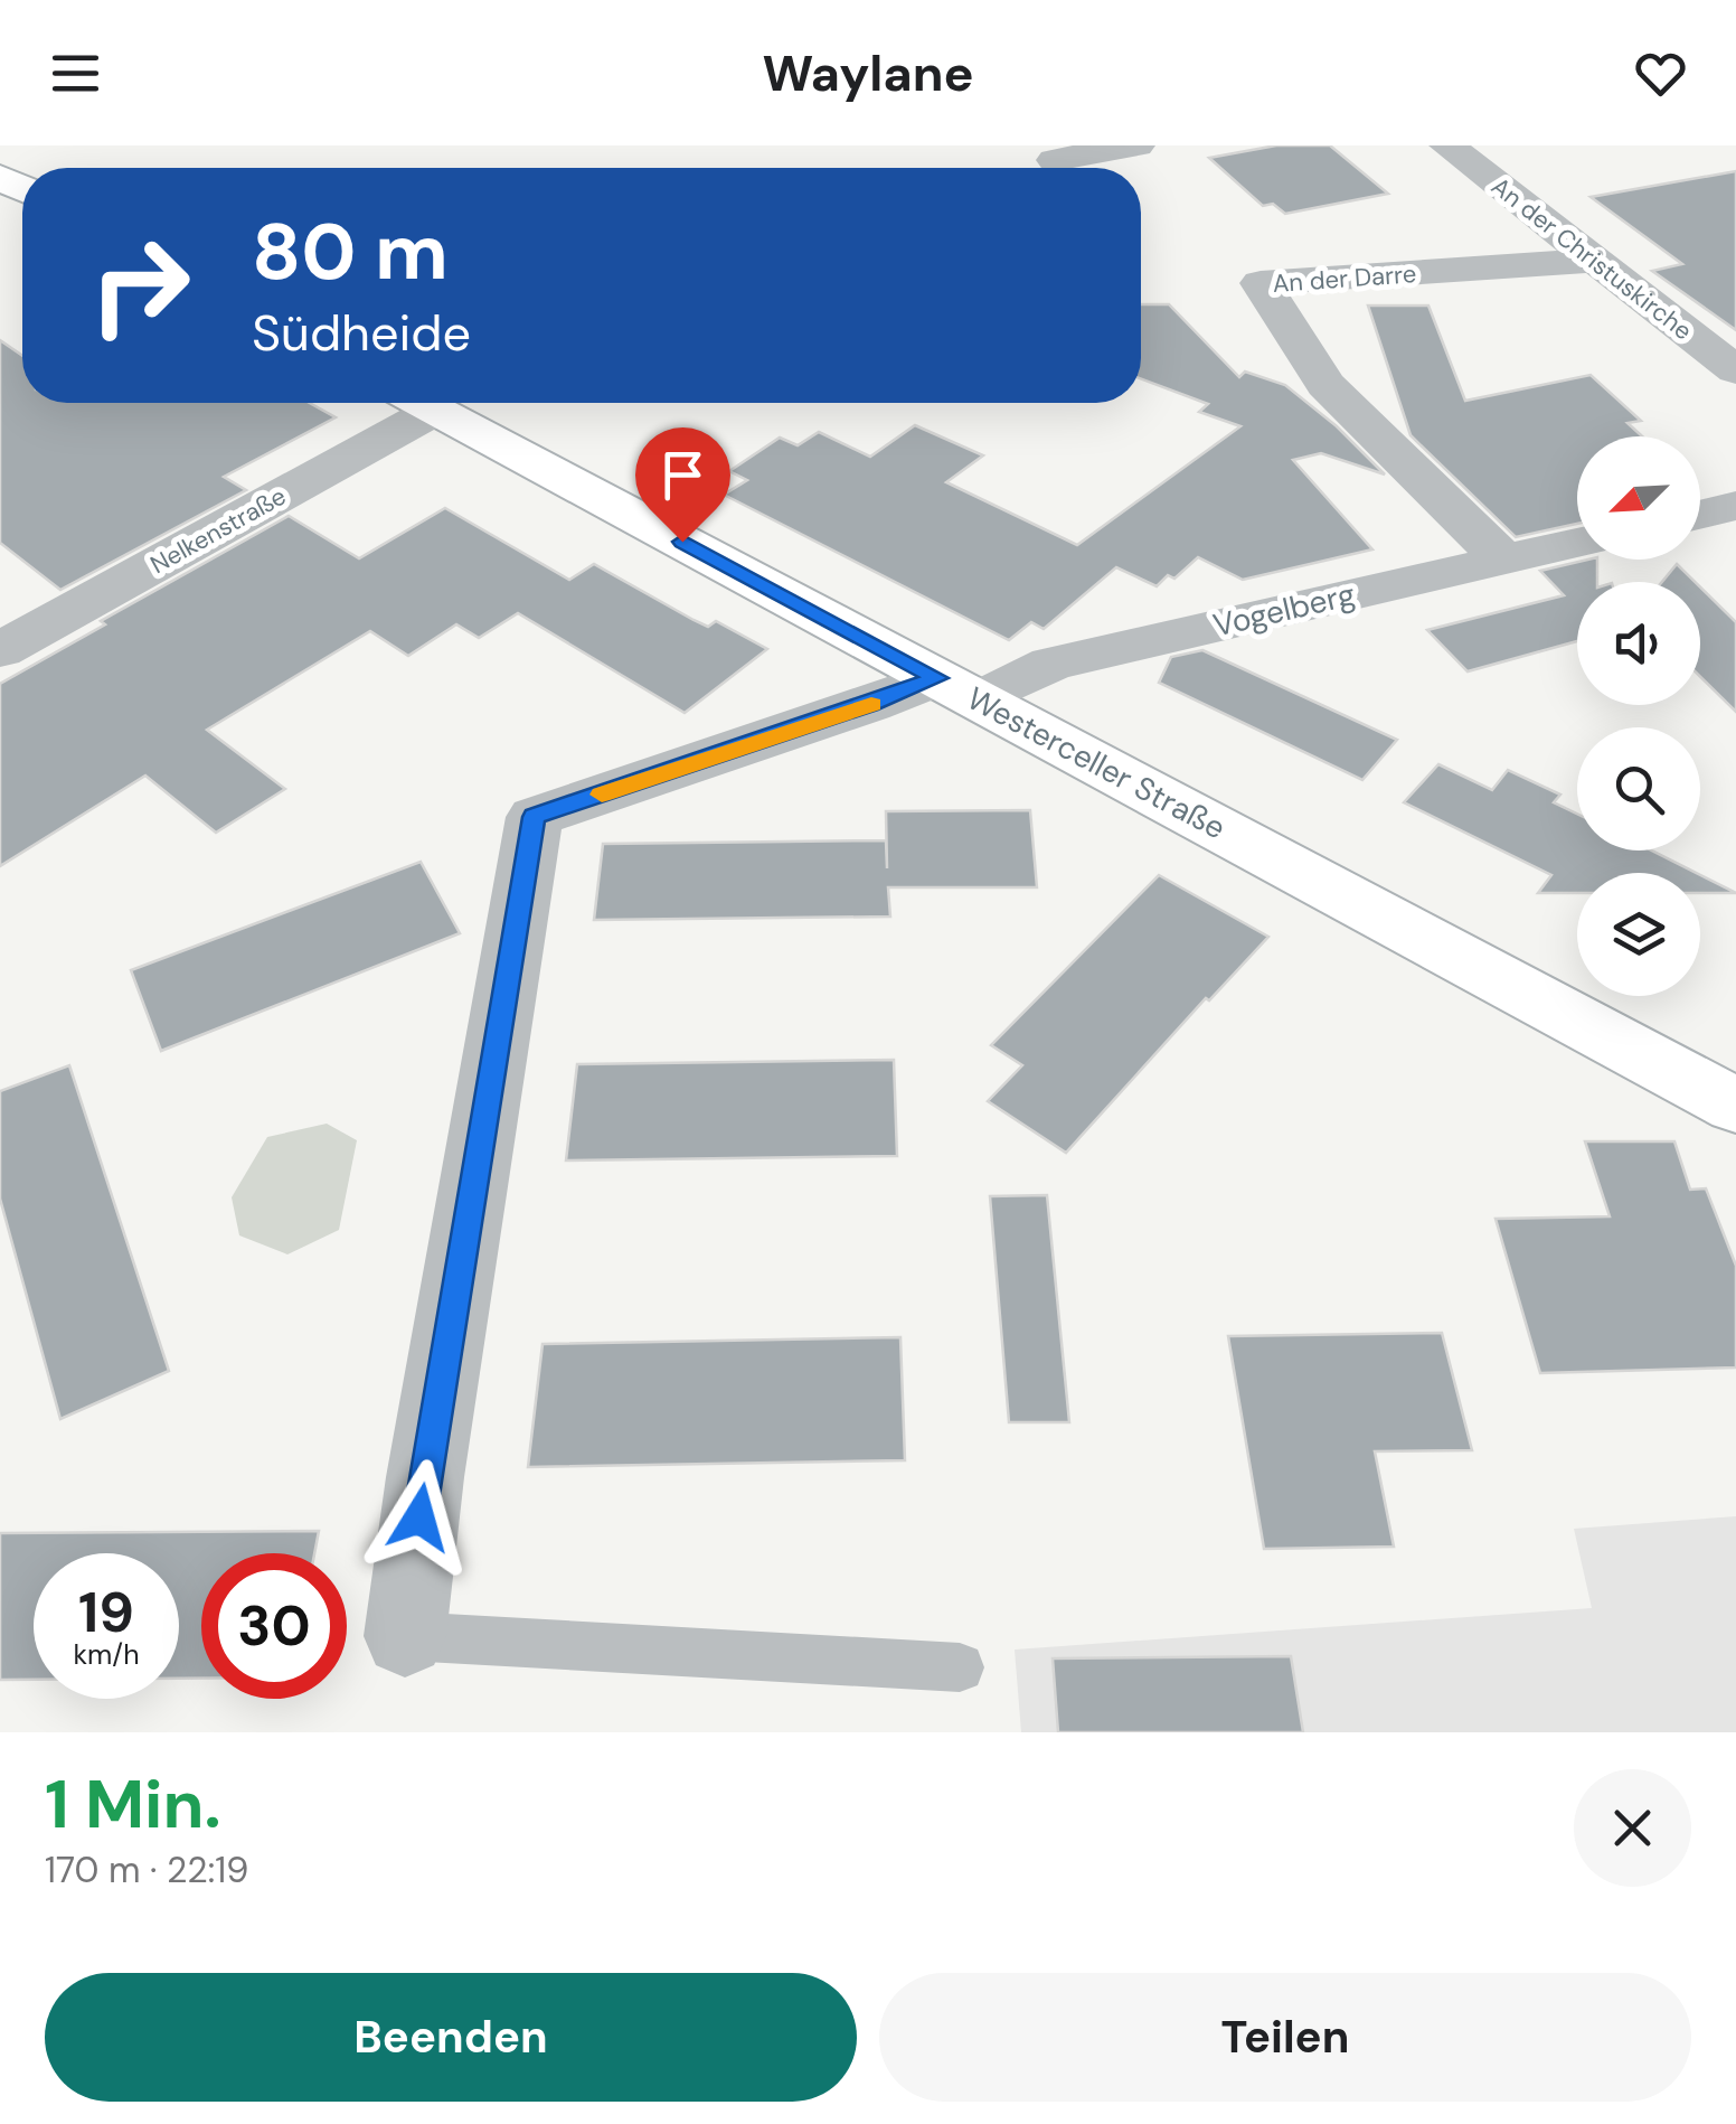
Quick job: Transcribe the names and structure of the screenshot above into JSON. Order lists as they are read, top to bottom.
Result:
{
  "streets": {
    "street": [
      "An der Christuskirche",
      "An der Darre",
      "Nelkenstraße",
      "Vogelberg",
      "Westerceller Straße"
    ]
  },
  "crossings": [
    ["An der Christuskirche", "An der Darre"],
    ["An der Darre", "Vogelberg"],
    ["Vogelberg", "Westerceller Straße"]
  ],
  "north": "bottom left",
  "page": {
    "header": "Waylane",
    "turn": ["80 m", "Südheide"],
    "speed": "19 km/h",
    "limit": "30",
    "heading": ["1 Min.", "170 m · 22:19"],
    "buttons": ["Beenden", "Teilen"]
  }
}
